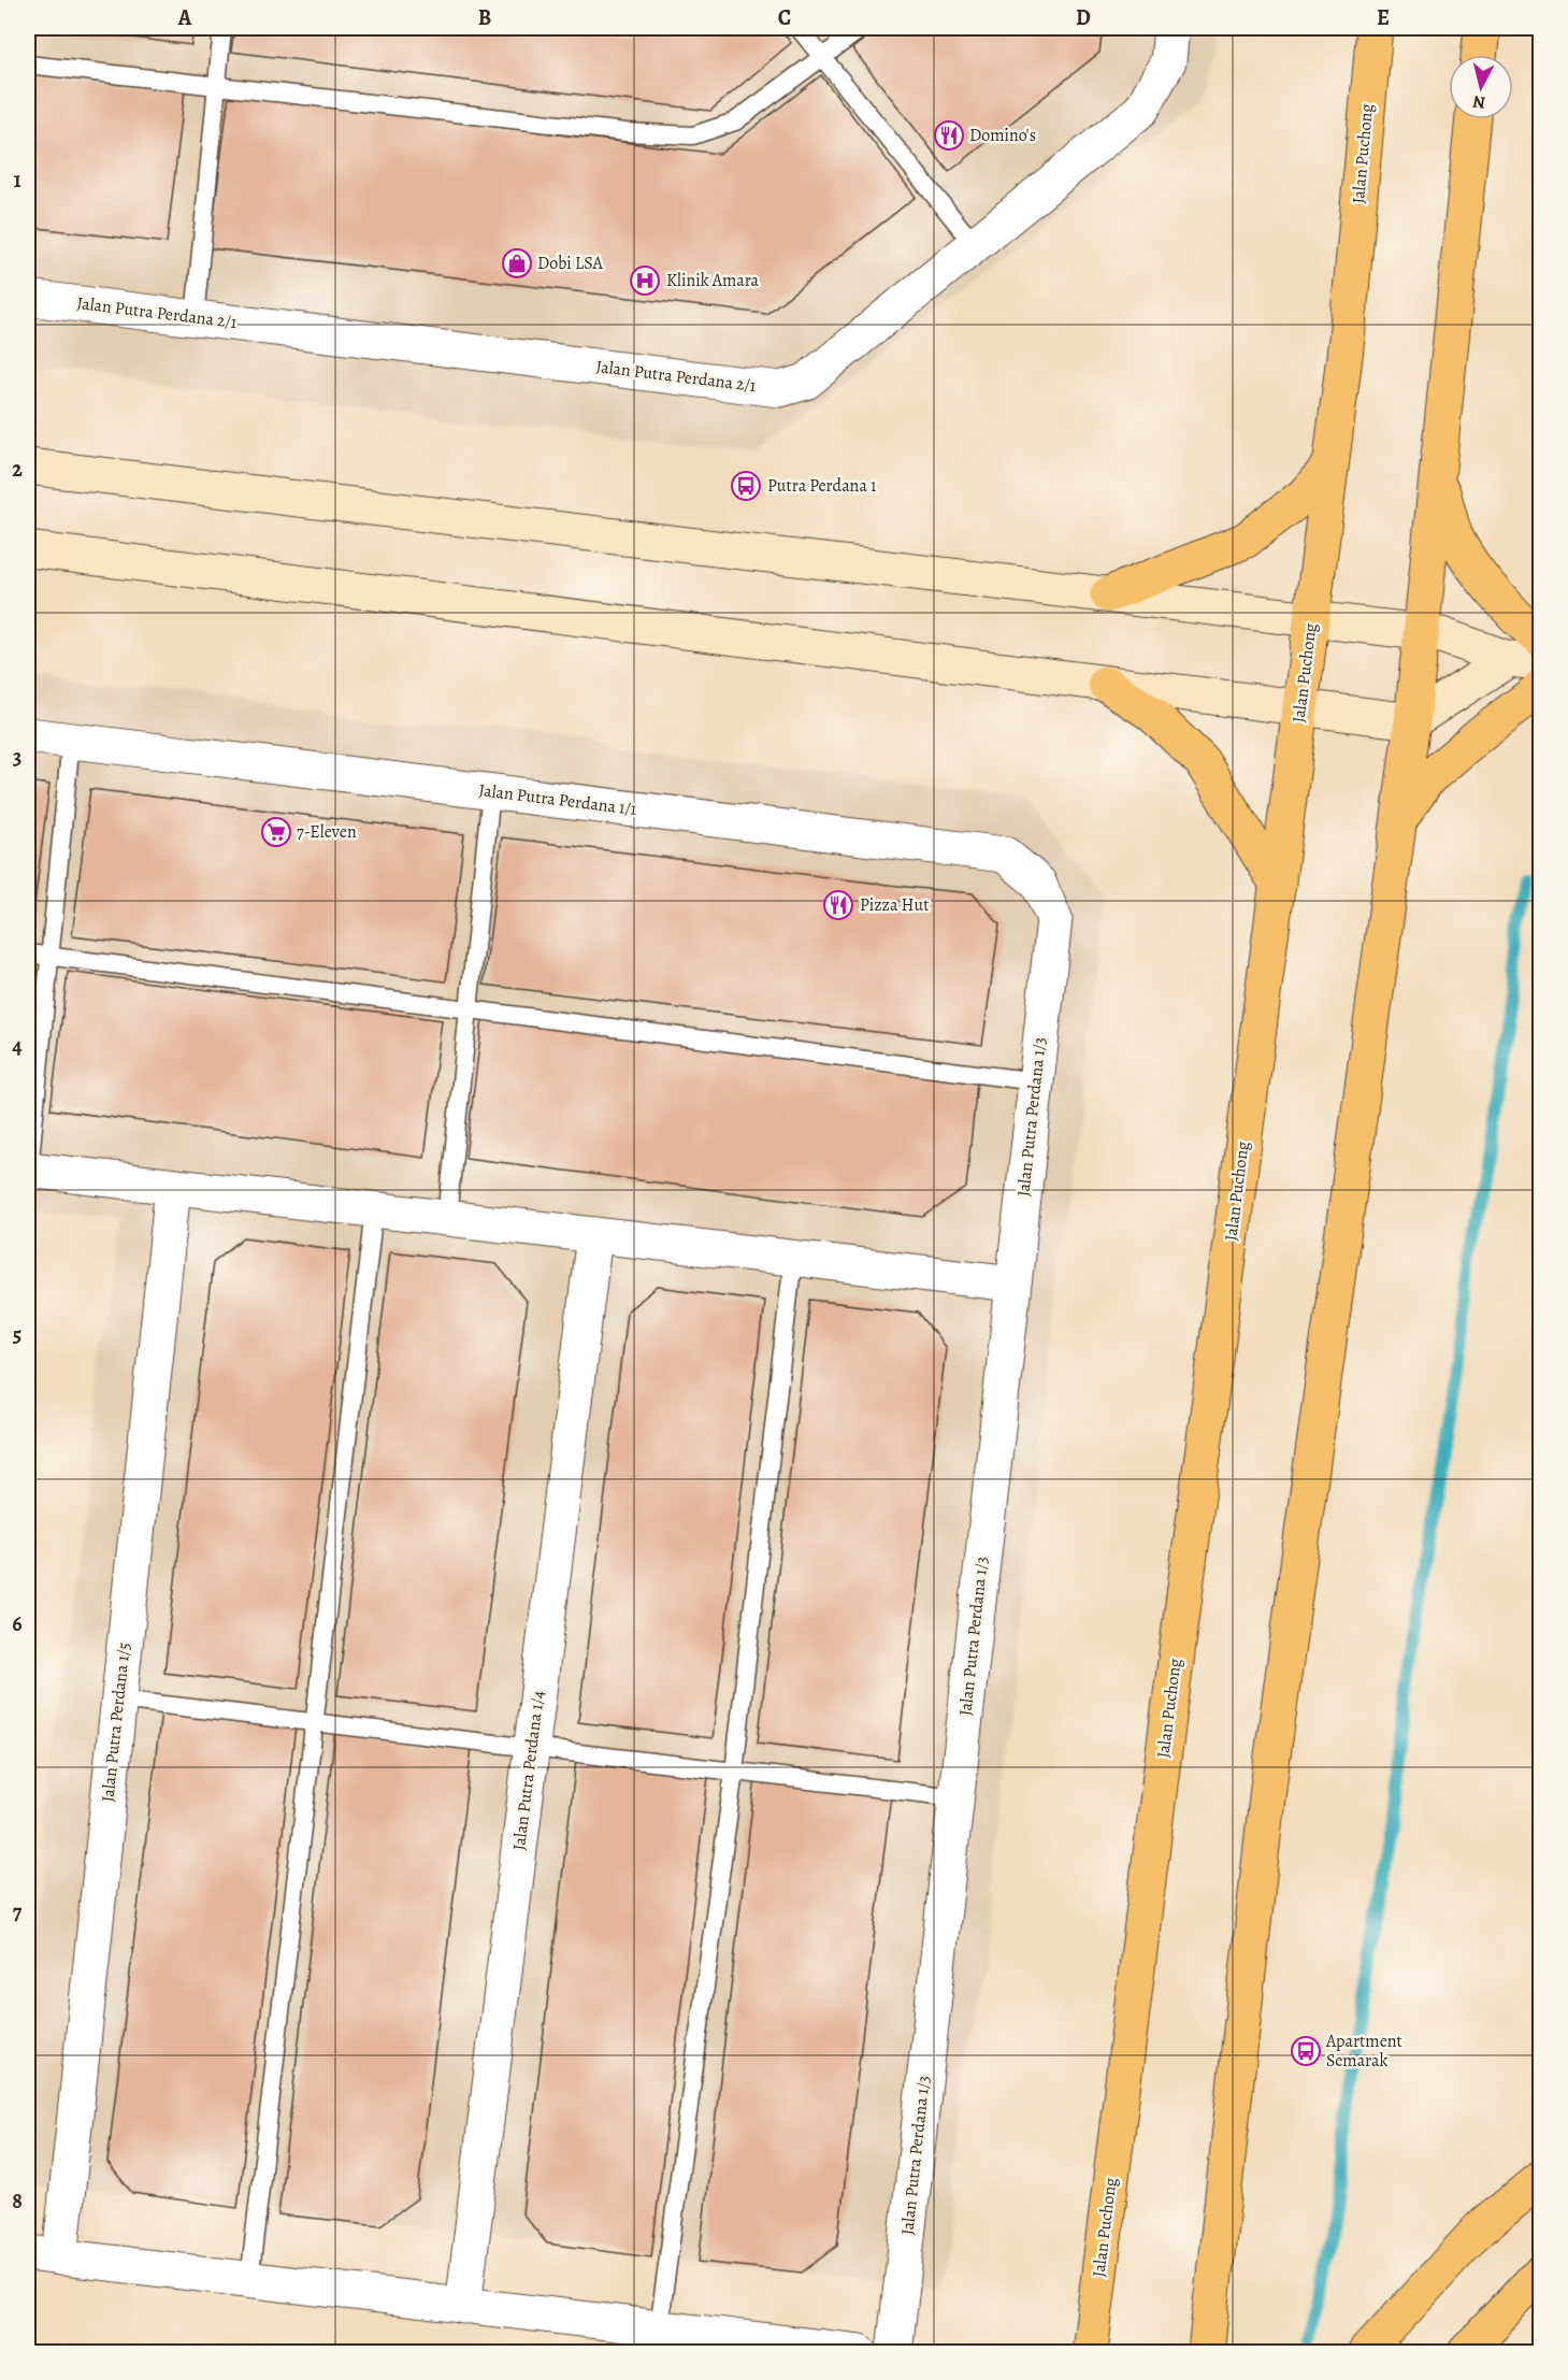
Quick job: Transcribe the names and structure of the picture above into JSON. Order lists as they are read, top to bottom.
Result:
{
  "streets": {
    "main road": ["Jalan Puchong"],
    "street": [
      "Jalan Putra Perdana 2/1",
      "Jalan Putra Perdana 1/1",
      "Jalan Putra Perdana 1/3",
      "Jalan Putra Perdana 1/5",
      "Jalan Putra Perdana 1/4"
    ]
  },
  "crossings": [
    ["Jalan Putra Perdana 1/1", "Jalan Putra Perdana 1/3"]
  ],
  "places": {
    "restaurant": ["Domino's", "Pizza Hut"],
    "shop": ["Dobi LSA"],
    "hospital": ["Klinik Amara"],
    "bus stop": ["Putra Perdana 1", "Apartment Semarak"],
    "supermarket": ["7-Eleven"]
  },
  "north": "bottom",
  "grid": {
    "columns": [
      "A",
      "B",
      "C",
      "D",
      "E"
    ],
    "rows": [
      "1",
      "2",
      "3",
      "4",
      "5",
      "6",
      "7",
      "8"
    ]
  }
}
